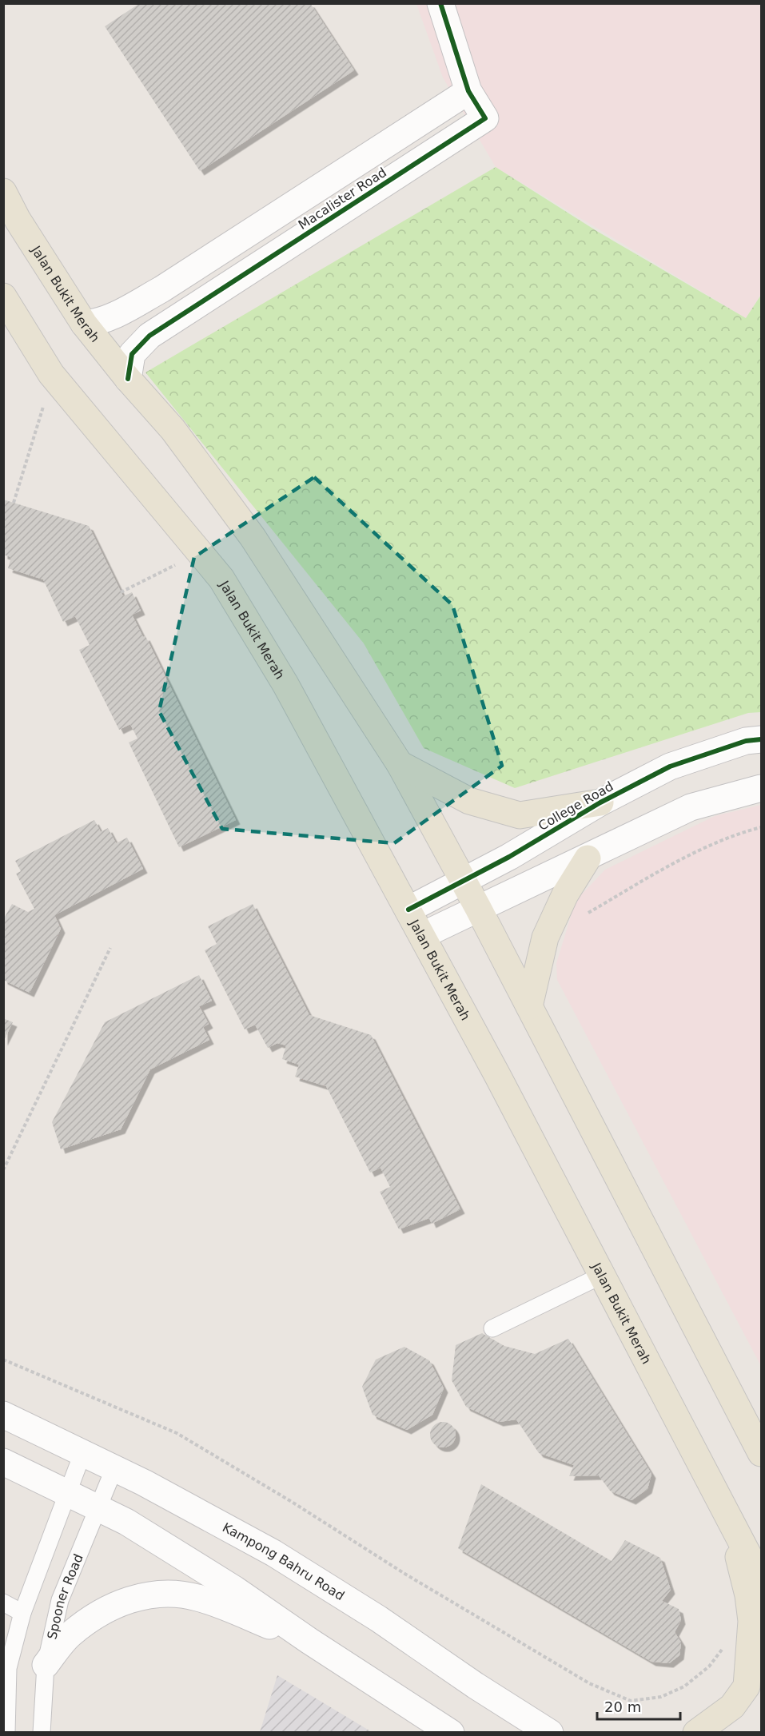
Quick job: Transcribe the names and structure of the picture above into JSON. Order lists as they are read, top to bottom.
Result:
{
  "streets": {
    "main road": ["Jalan Bukit Merah"],
    "street": ["Macalister Road", "College Road", "Kampong Bahru Road"],
    "lane": ["Spooner Road"]
  },
  "crossings": [
    ["Macalister Road", "Jalan Bukit Merah"],
    ["Jalan Bukit Merah", "College Road"],
    ["Kampong Bahru Road", "Spooner Road"]
  ],
  "scale_bar": "20 m"
}
